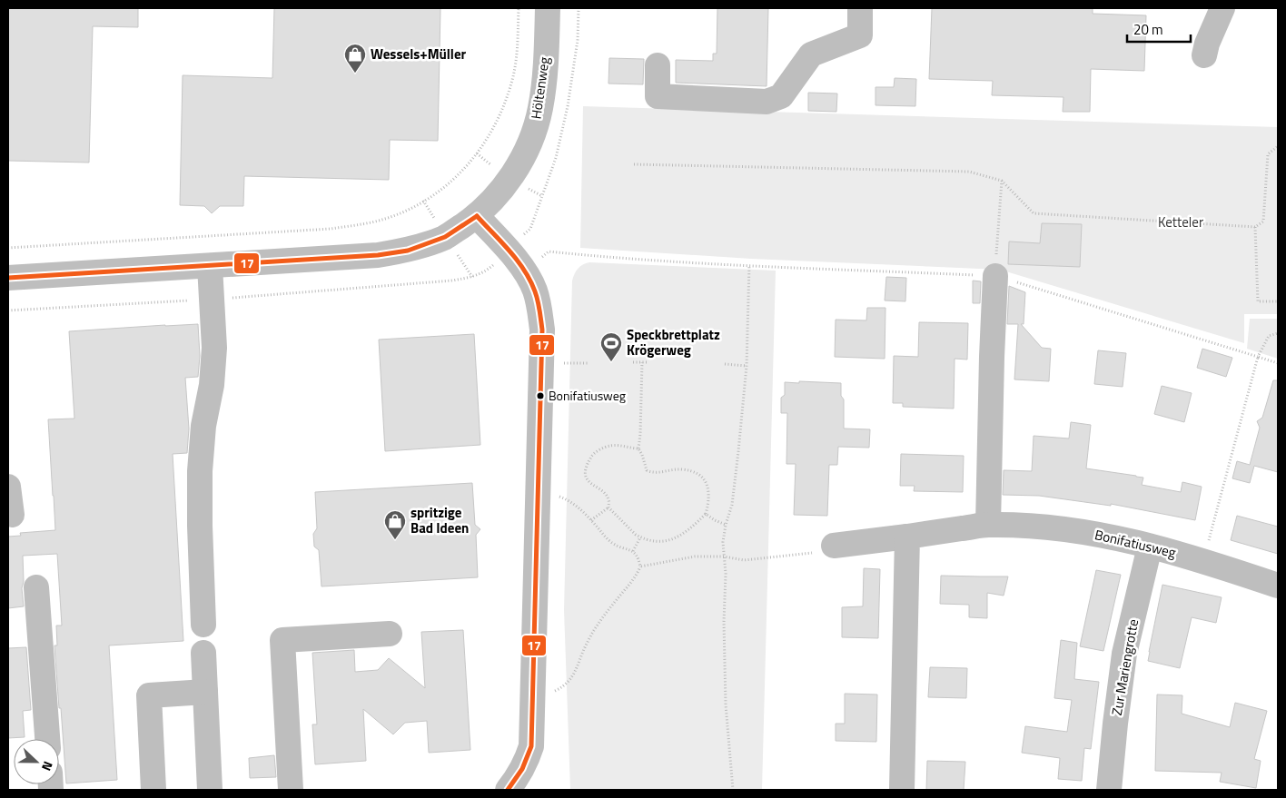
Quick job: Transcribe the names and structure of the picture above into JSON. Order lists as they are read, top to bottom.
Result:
{
  "streets": {
    "street": ["Höltenweg", "Bonifatiusweg", "Zur Mariengrotte"]
  },
  "crossings": [
    ["Bonifatiusweg", "Zur Mariengrotte"]
  ],
  "parks": ["Ketteler"],
  "places": {
    "shop": ["Wessels+Müller", "spritzige Bad Ideen"],
    "sports": ["Speckbrettplatz Krögerweg"],
    "other": ["Bonifatiusweg"]
  },
  "lines": ["transit line 17"],
  "scale_bar": "20 m",
  "north": "right"
}
